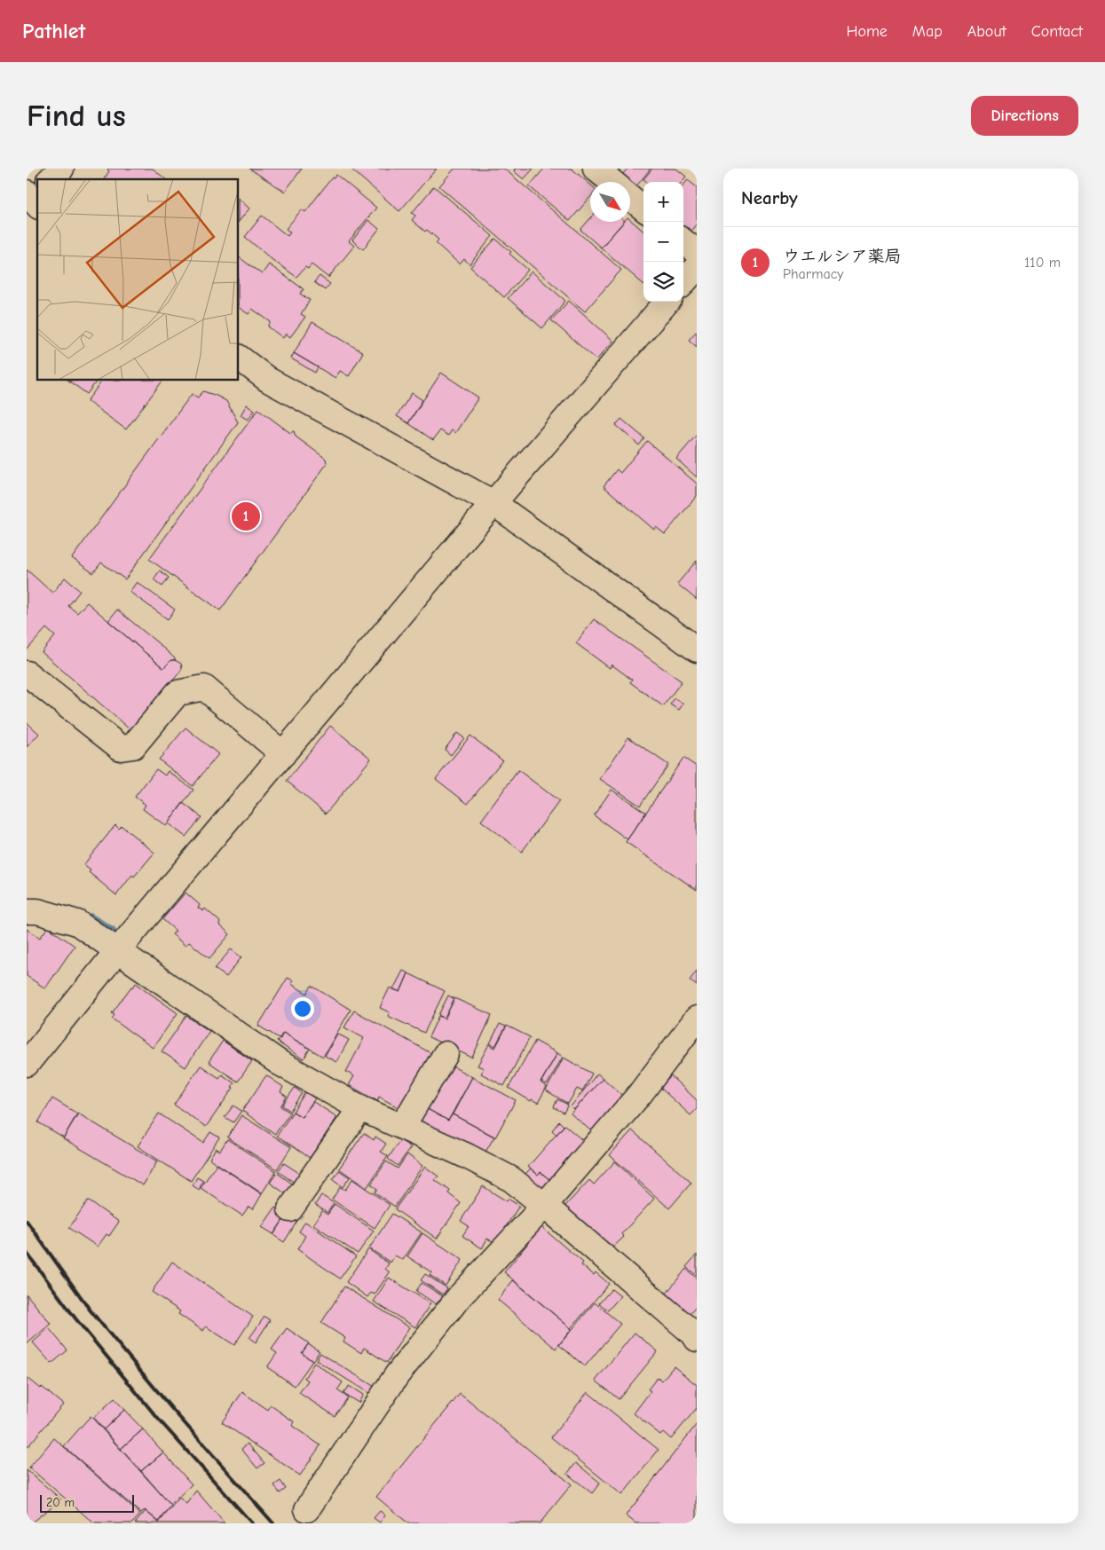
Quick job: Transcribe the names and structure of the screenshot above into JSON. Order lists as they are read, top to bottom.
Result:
{
  "scale_bar": "20 m",
  "north": "bottom right",
  "page": {
    "header": "Pathlet",
    "nav": [
      "Home",
      "Map",
      "About",
      "Contact"
    ],
    "buttons": "Directions",
    "title": "Find us",
    "heading": "Nearby",
    "map_buttons": ["+", "−"],
    "list": [
      {
        "mark": "1",
        "name": "ウエルシア薬局",
        "note": "Pharmacy",
        "value": "110 m"
      }
    ],
    "pins": "1",
    "scale": "20 m"
  }
}
